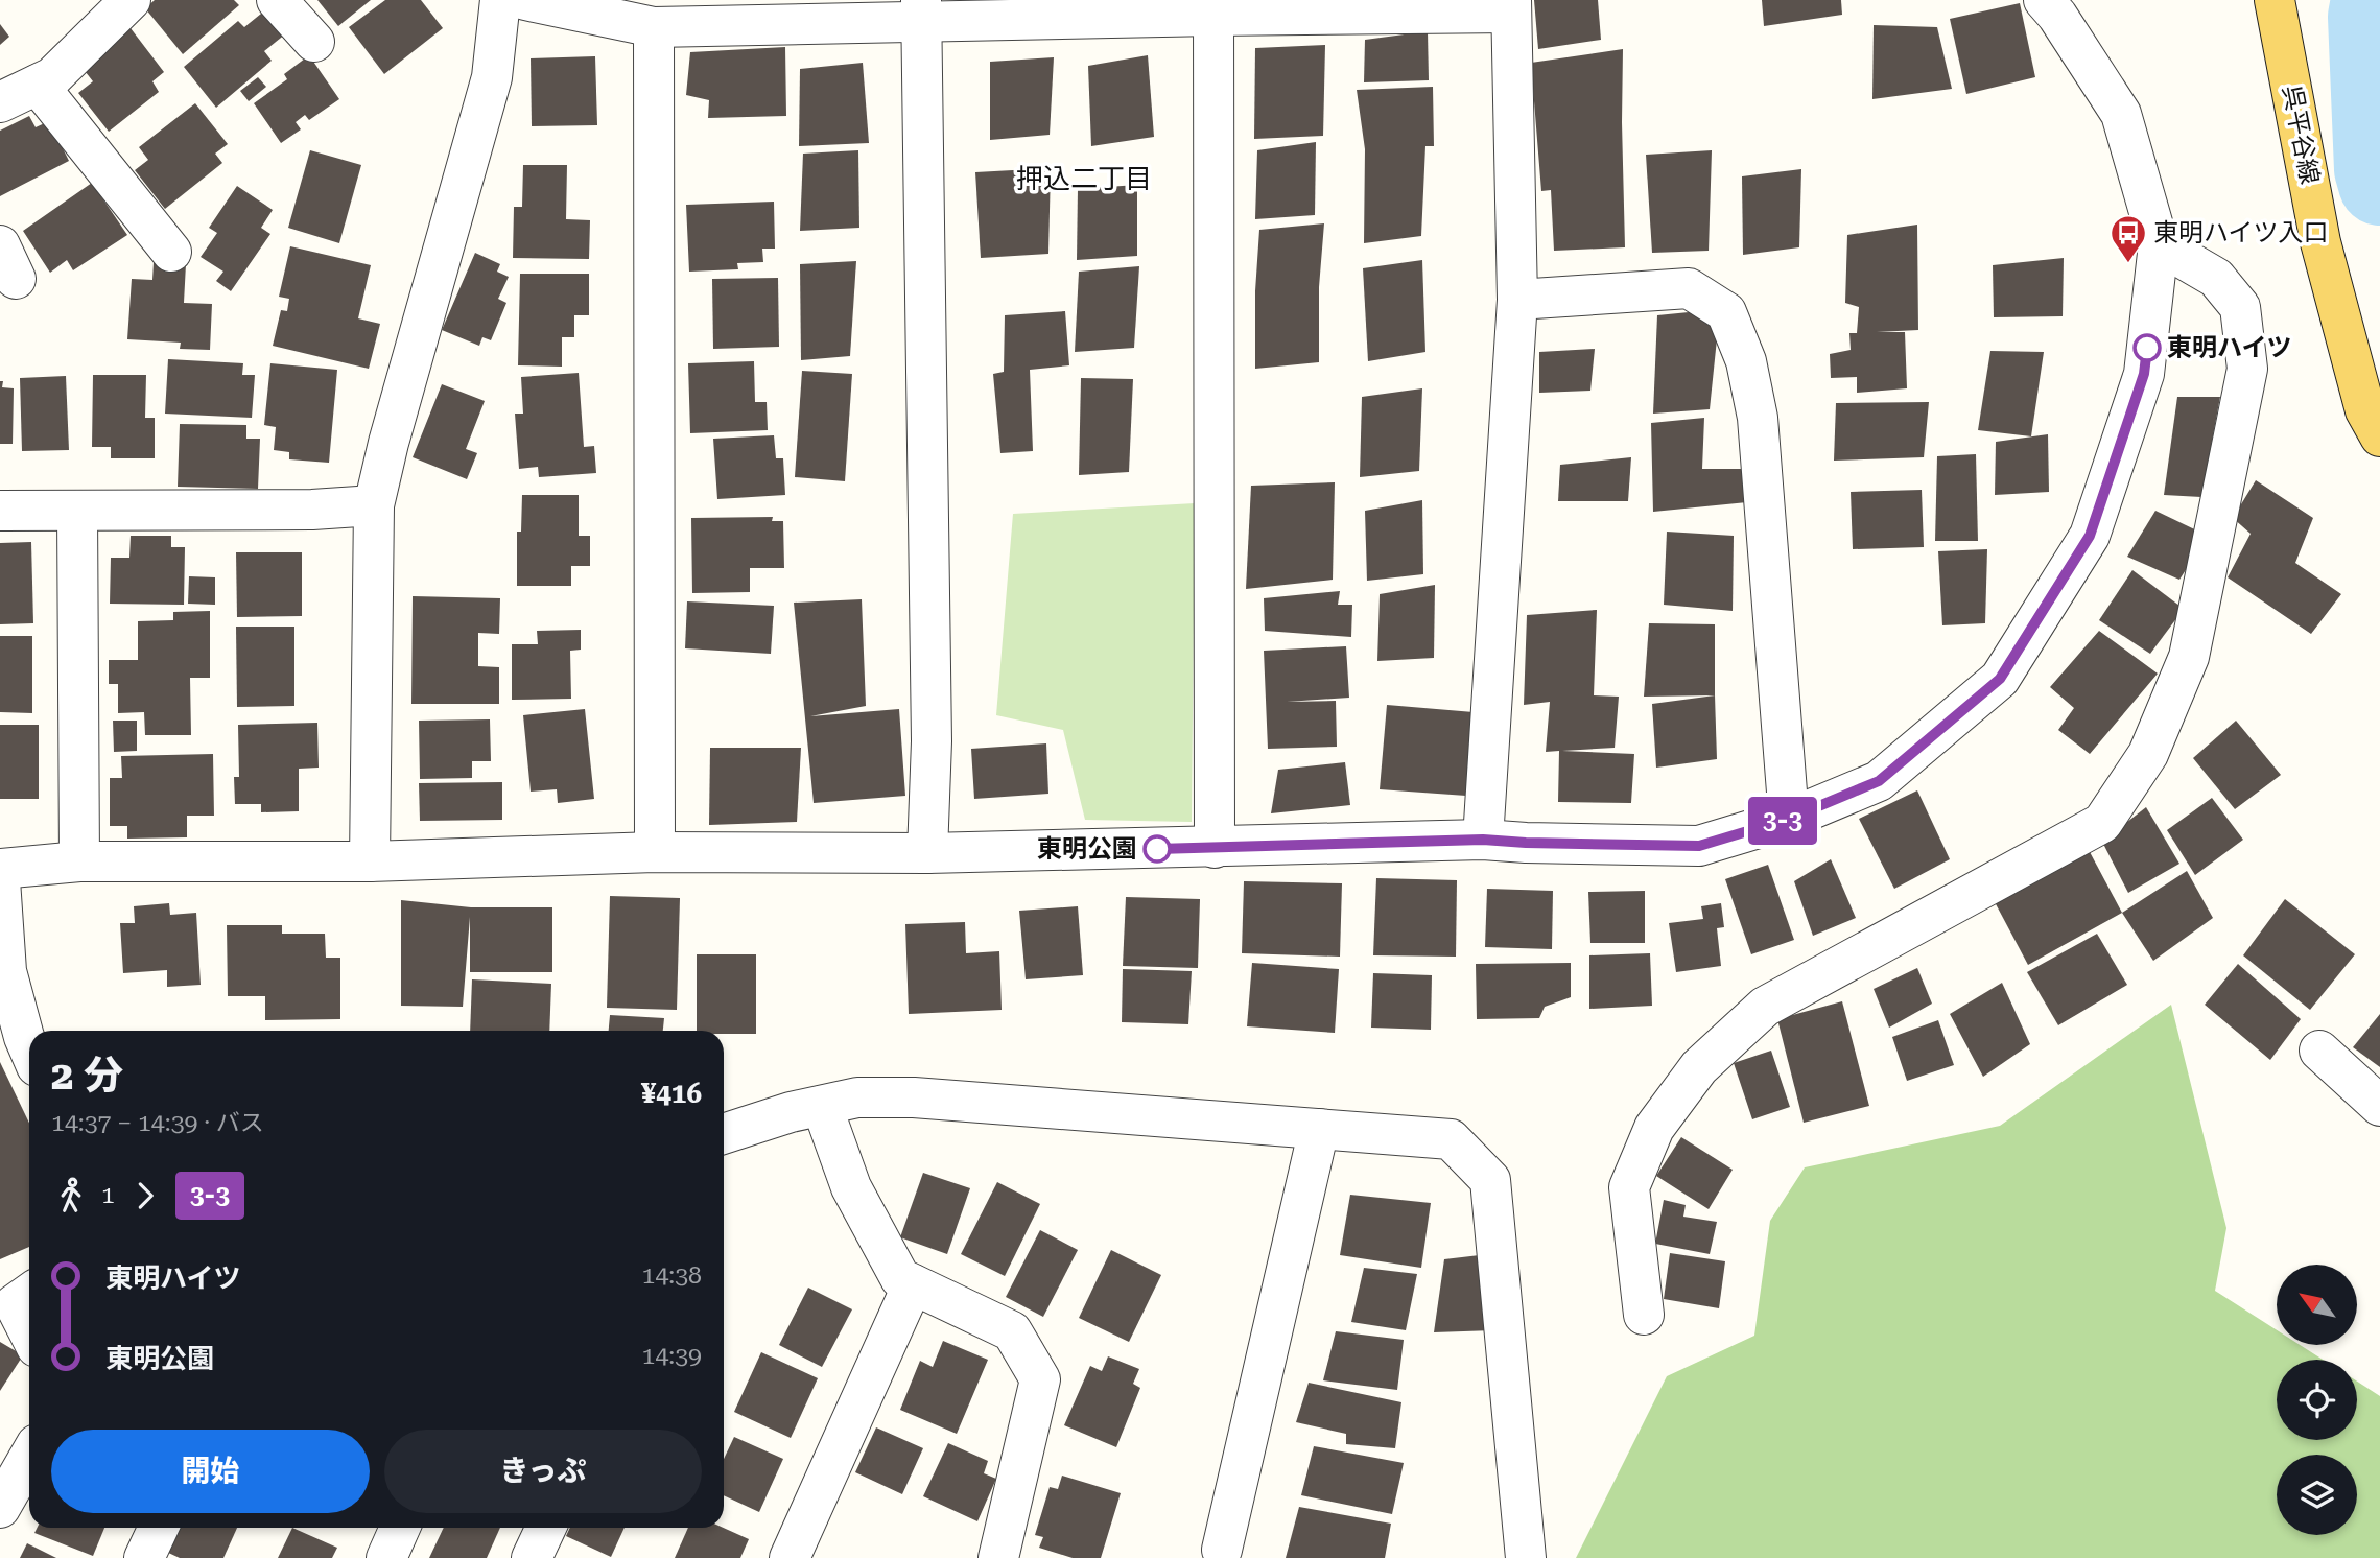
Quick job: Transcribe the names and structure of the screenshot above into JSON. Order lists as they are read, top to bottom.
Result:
{
  "streets": {
    "main road": ["呉平谷線"]
  },
  "districts": ["押込二丁目"],
  "places": {
    "bus stop": ["東明ハイツ入口"],
    "other": ["東明ハイツ", "東明公園"]
  },
  "lines": ["bus line 3-3"],
  "north": "top left",
  "page": {
    "on_map": "3-3",
    "heading": ["2 分", "14:37 – 14:39 · バス", "¥416"],
    "legs": ["1", "3-3"],
    "list": [
      {
        "name": "東明ハイツ",
        "value": "14:38"
      },
      {
        "name": "東明公園",
        "value": "14:39"
      }
    ],
    "buttons": ["開始", "きっぷ"]
  }
}
